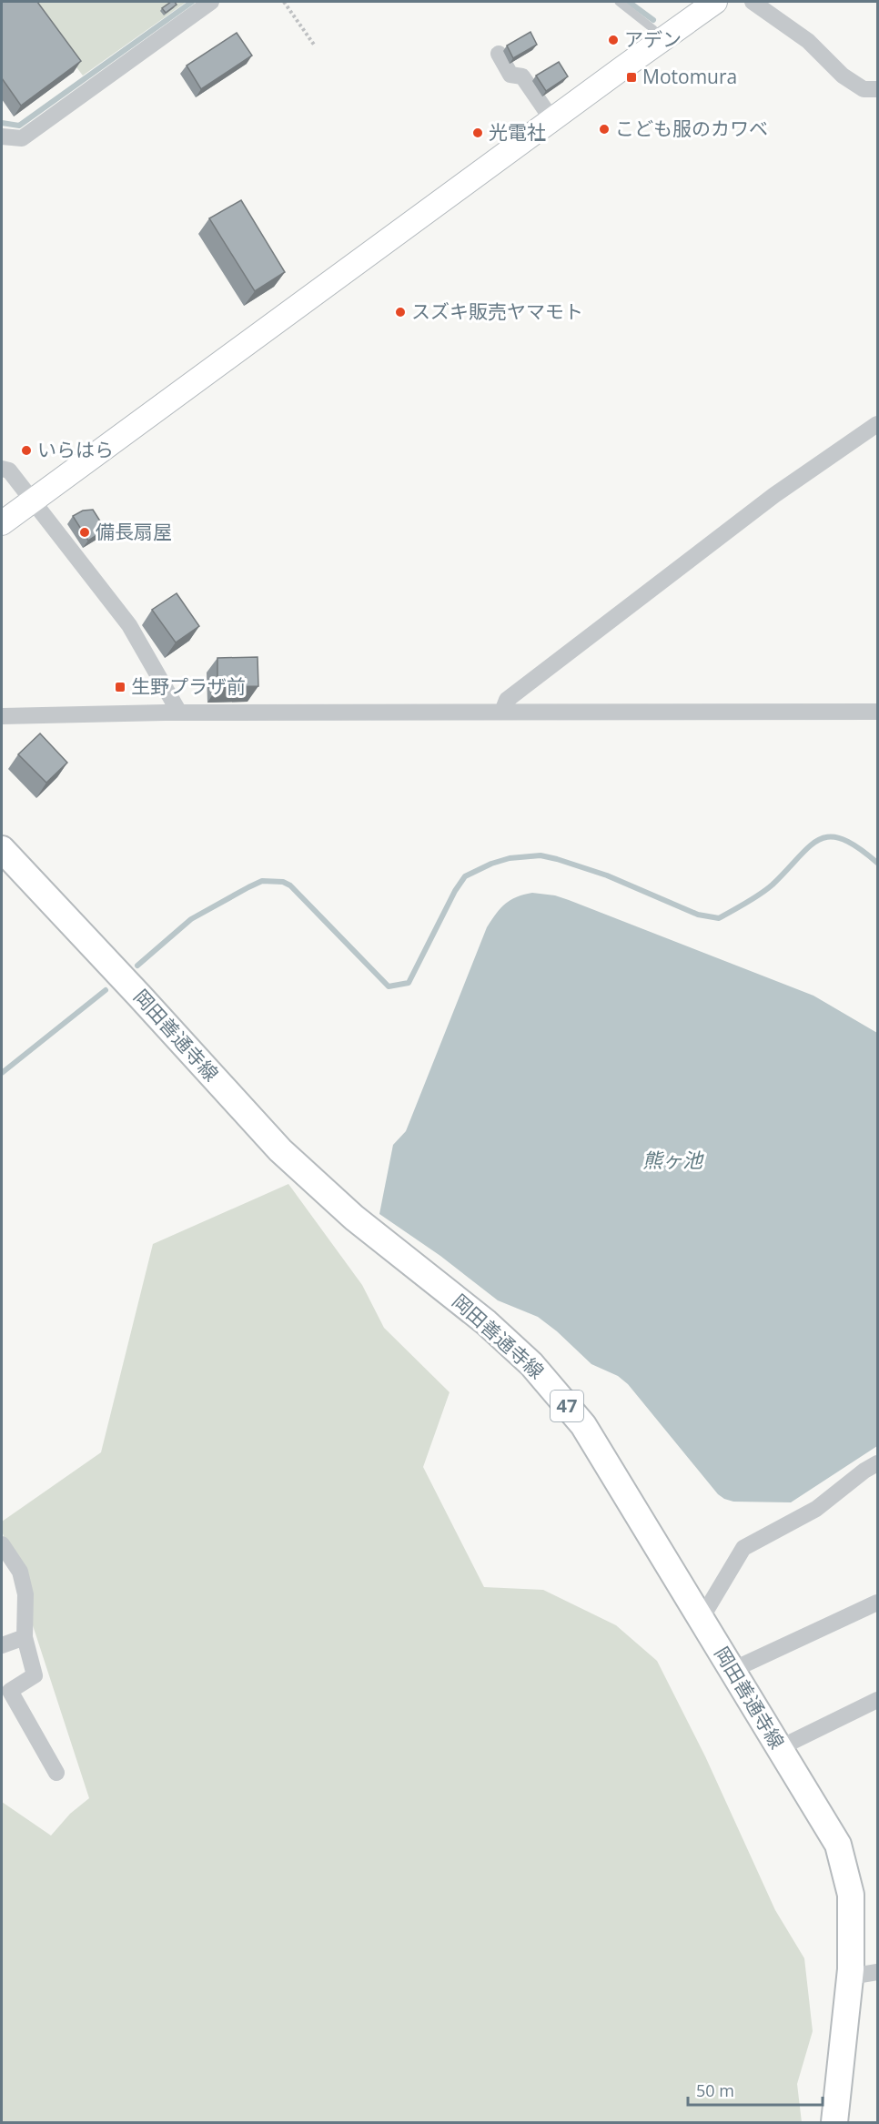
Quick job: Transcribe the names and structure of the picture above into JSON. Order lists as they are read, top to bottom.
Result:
{
  "streets": {
    "main road": ["岡田善通寺線", "47"]
  },
  "water": ["熊ヶ池"],
  "places": {
    "other": [
      "アデン",
      "こども服のカワベ",
      "光電社",
      "スズキ販売ヤマモト",
      "いらはら",
      "備長扇屋"
    ],
    "transit": ["Motomura", "生野プラザ前"]
  },
  "scale_bar": "50 m"
}
